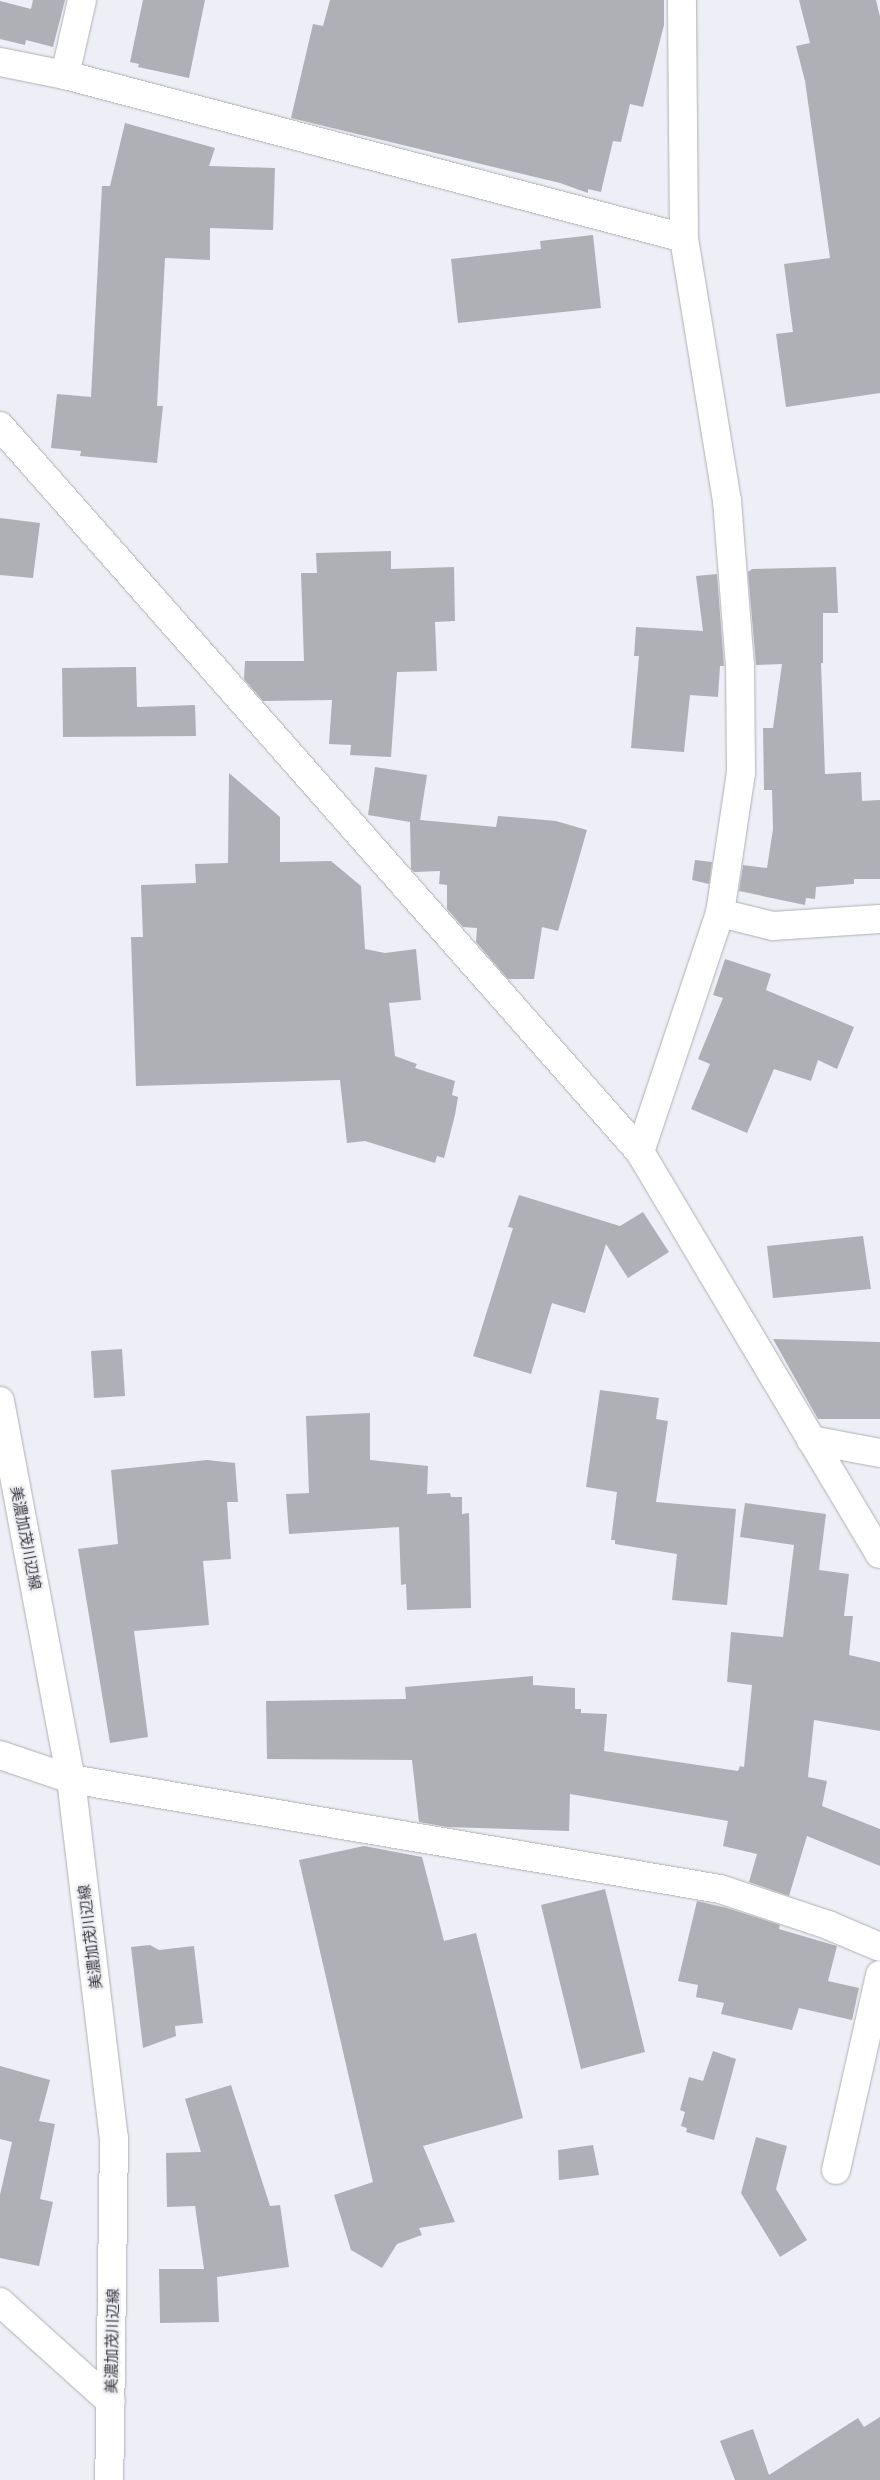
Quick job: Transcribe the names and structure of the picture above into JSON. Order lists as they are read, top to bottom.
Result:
{
  "streets": {
    "street": ["美濃加茂川辺線"]
  }
}
